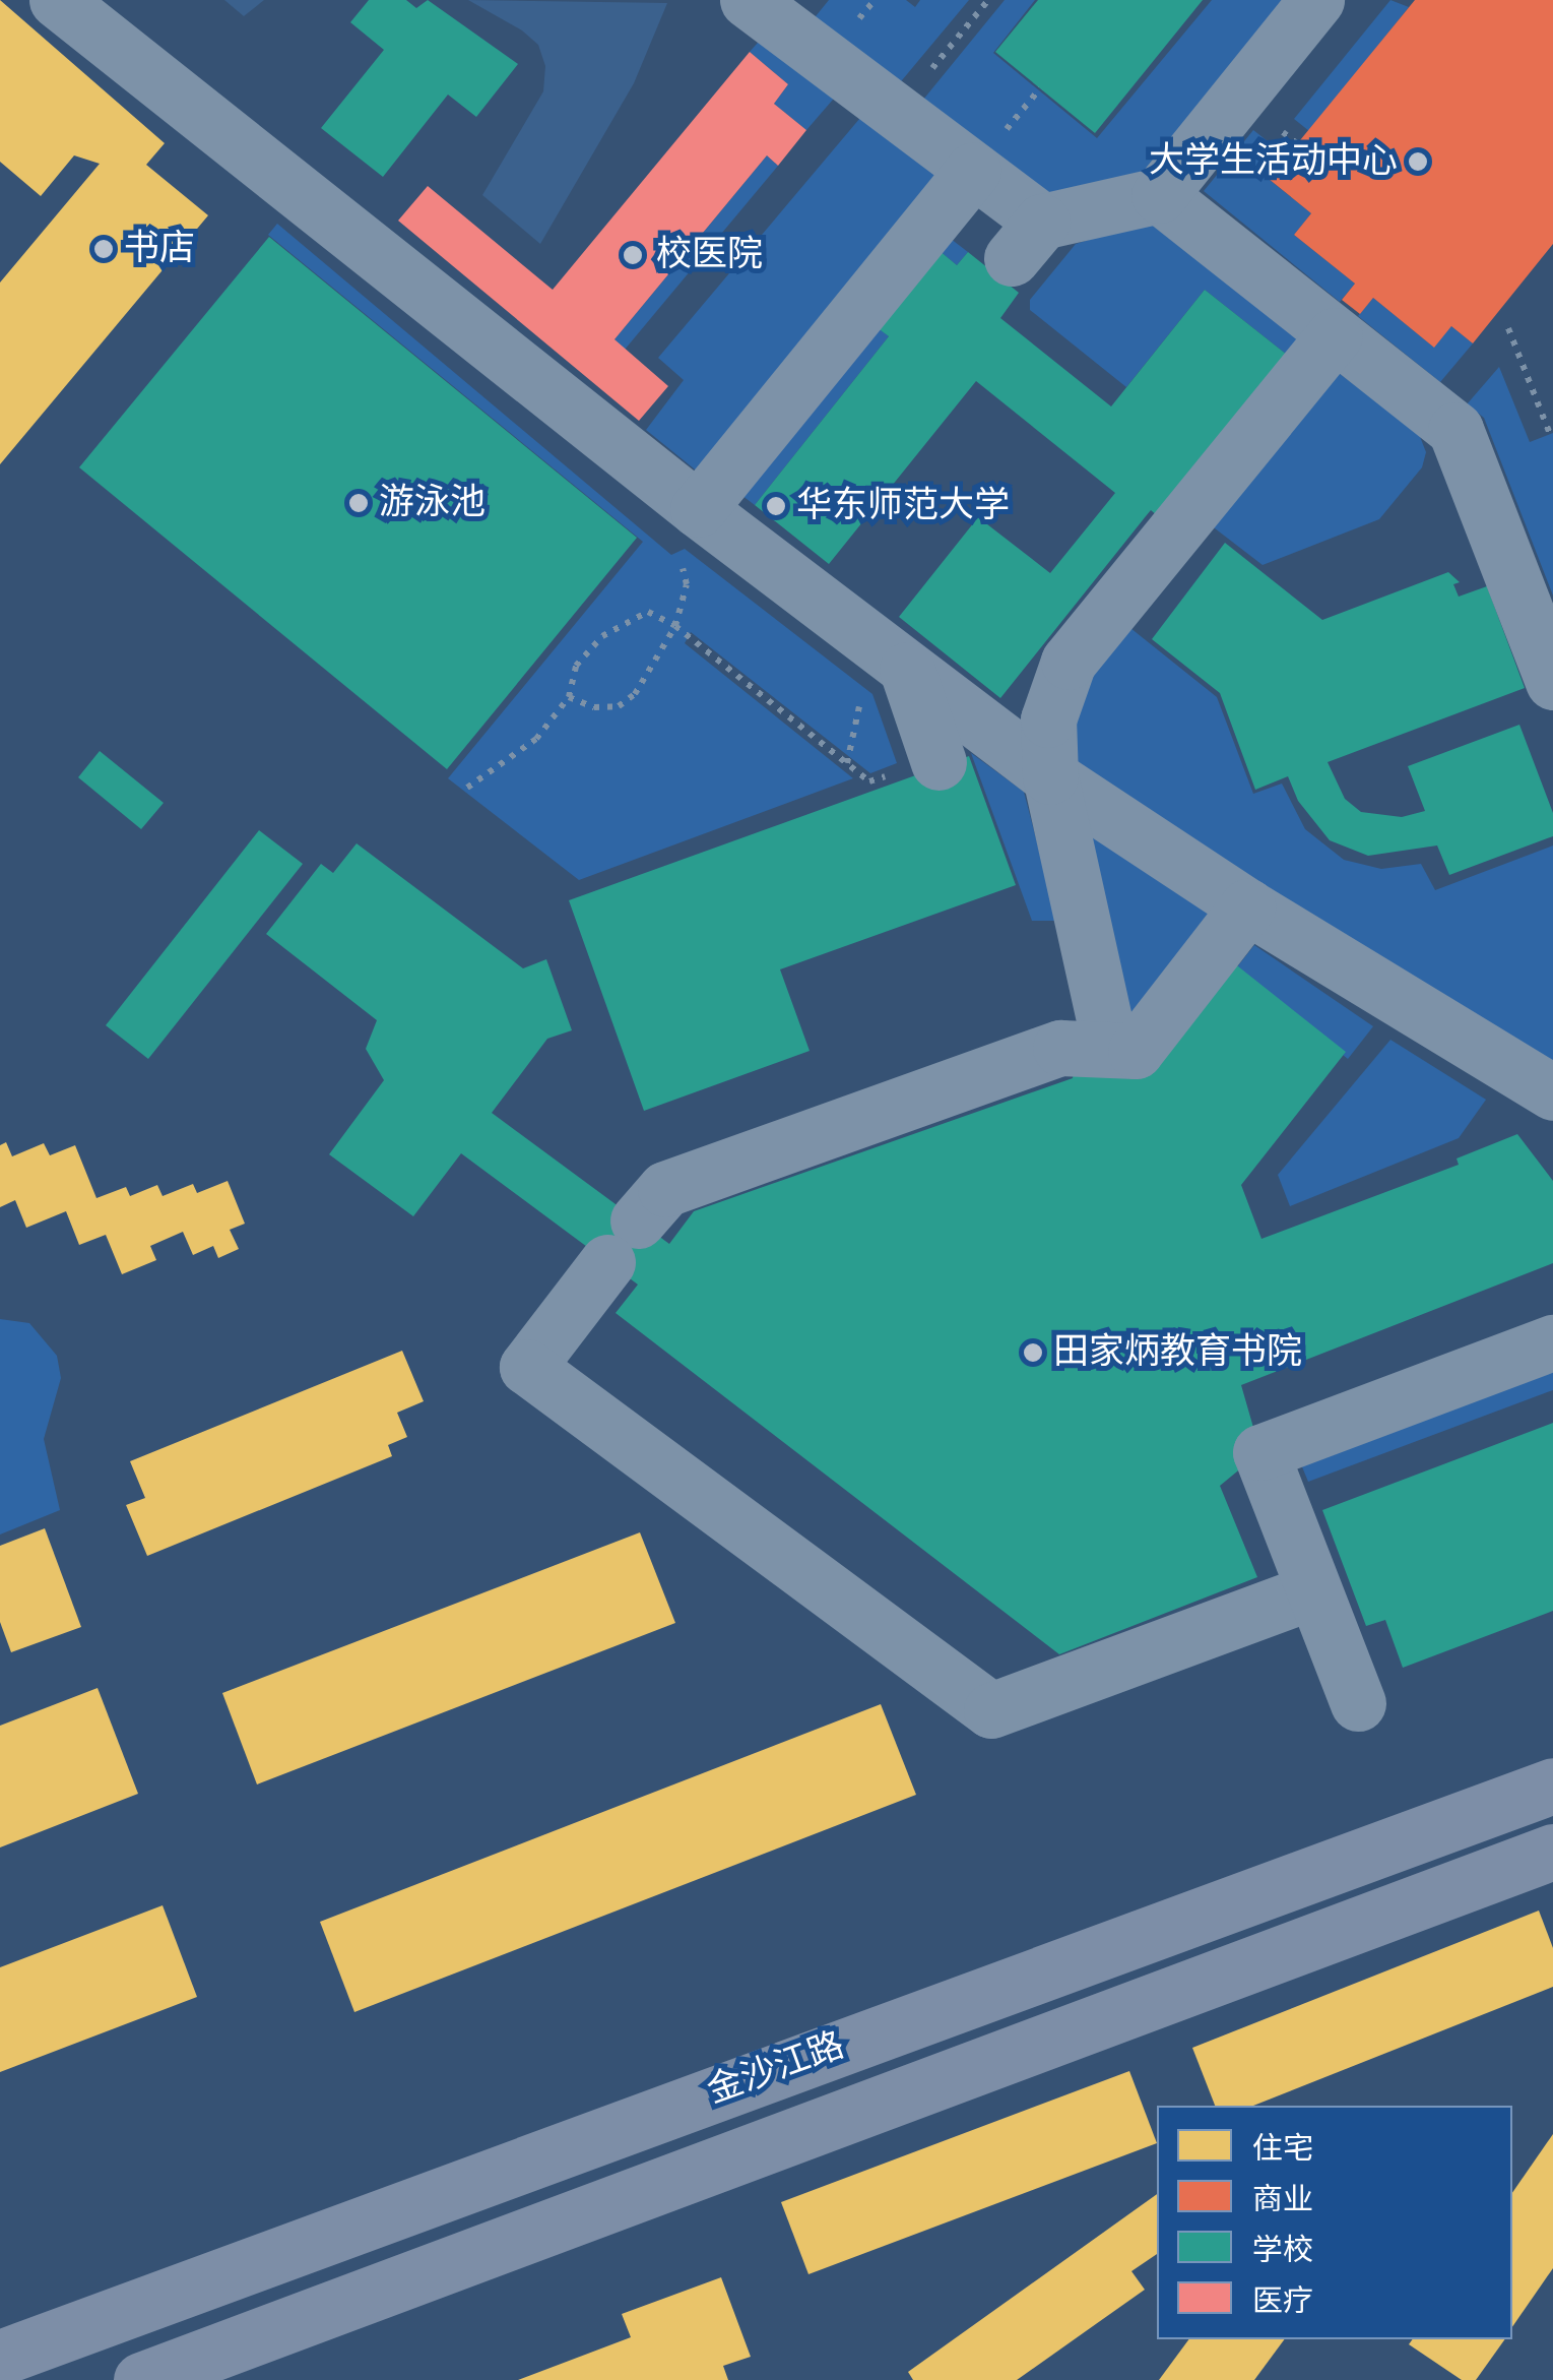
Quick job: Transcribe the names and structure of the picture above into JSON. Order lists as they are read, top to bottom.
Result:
{
  "streets": {
    "main road": ["金沙江路"]
  },
  "places": [
    "大学生活动中心",
    "书店",
    "校医院",
    "游泳池",
    "华东师范大学",
    "田家炳教育书院"
  ],
  "legend": [
    "住宅",
    "商业",
    "学校",
    "医疗"
  ]
}
